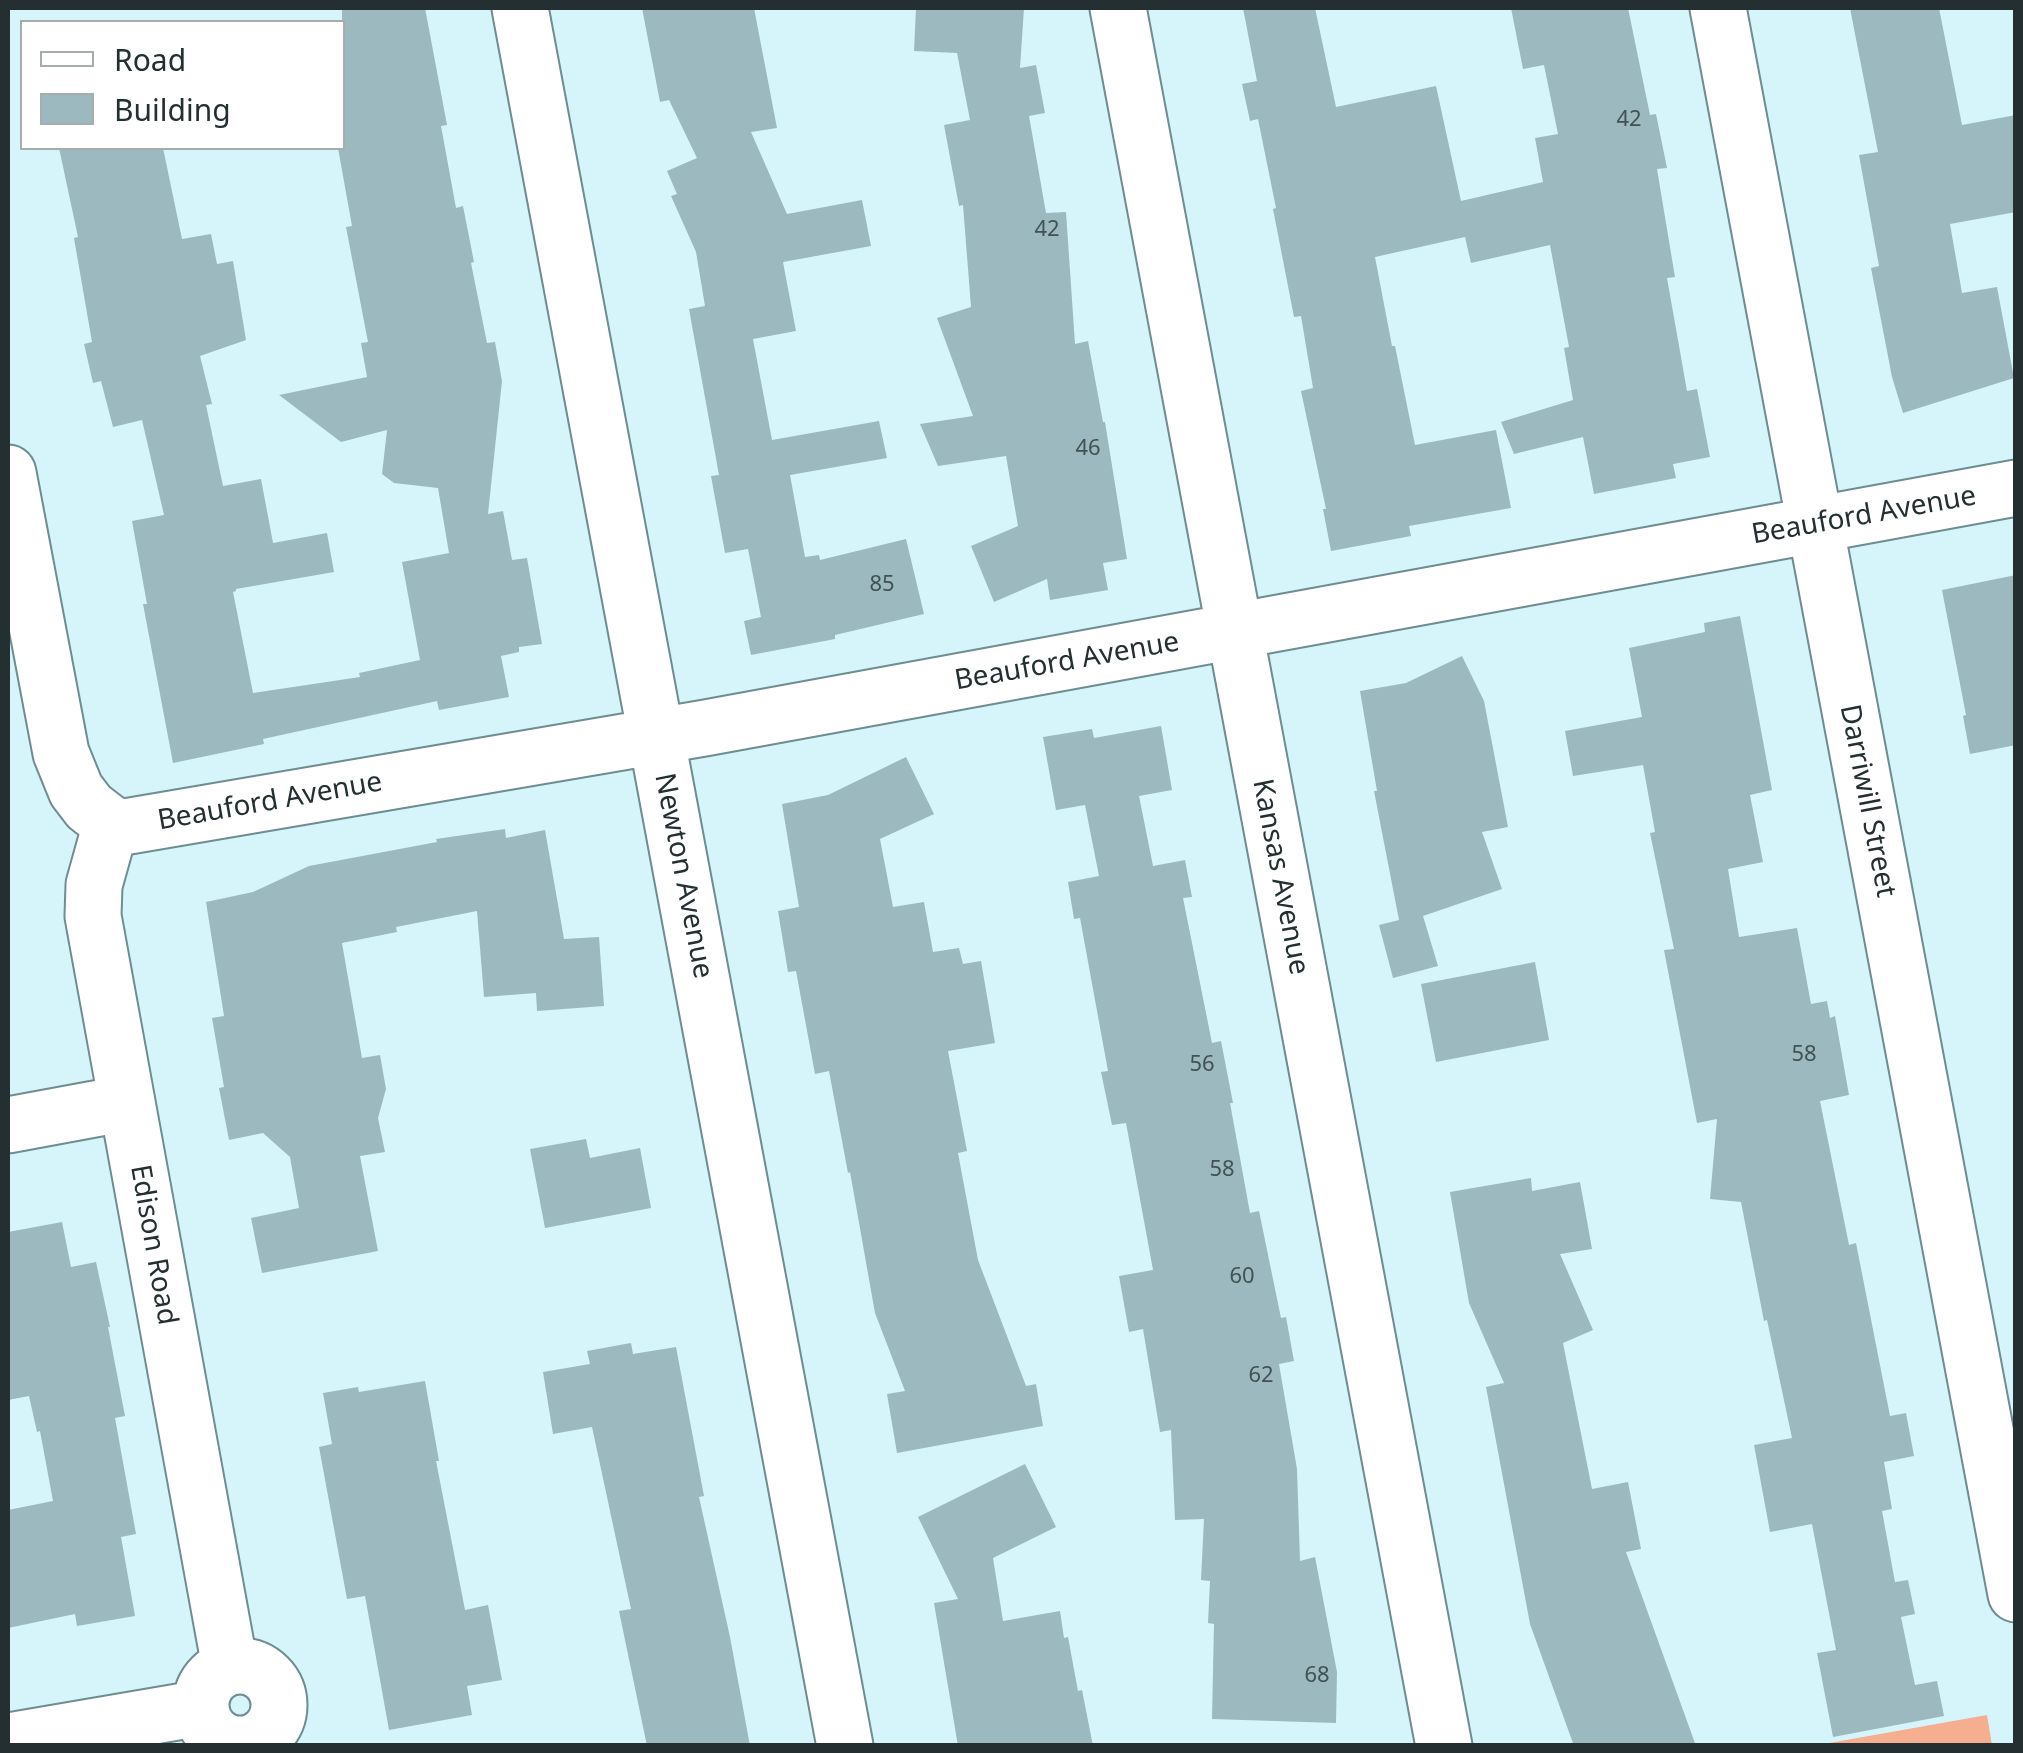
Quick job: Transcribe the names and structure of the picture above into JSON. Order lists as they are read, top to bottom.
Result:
{
  "streets": {
    "street": [
      "Beauford Avenue",
      "Darriwill Street",
      "Newton Avenue",
      "Kansas Avenue",
      "Edison Road"
    ]
  },
  "crossings": [
    ["Beauford Avenue", "Darriwill Street"],
    ["Beauford Avenue", "Newton Avenue"],
    ["Beauford Avenue", "Kansas Avenue"],
    ["Beauford Avenue", "Edison Road"]
  ],
  "house_numbers": [
    "42",
    "42",
    "46",
    "85",
    "58",
    "56",
    "58",
    "60",
    "62",
    "68"
  ],
  "legend": ["Road", "Building"]
}
